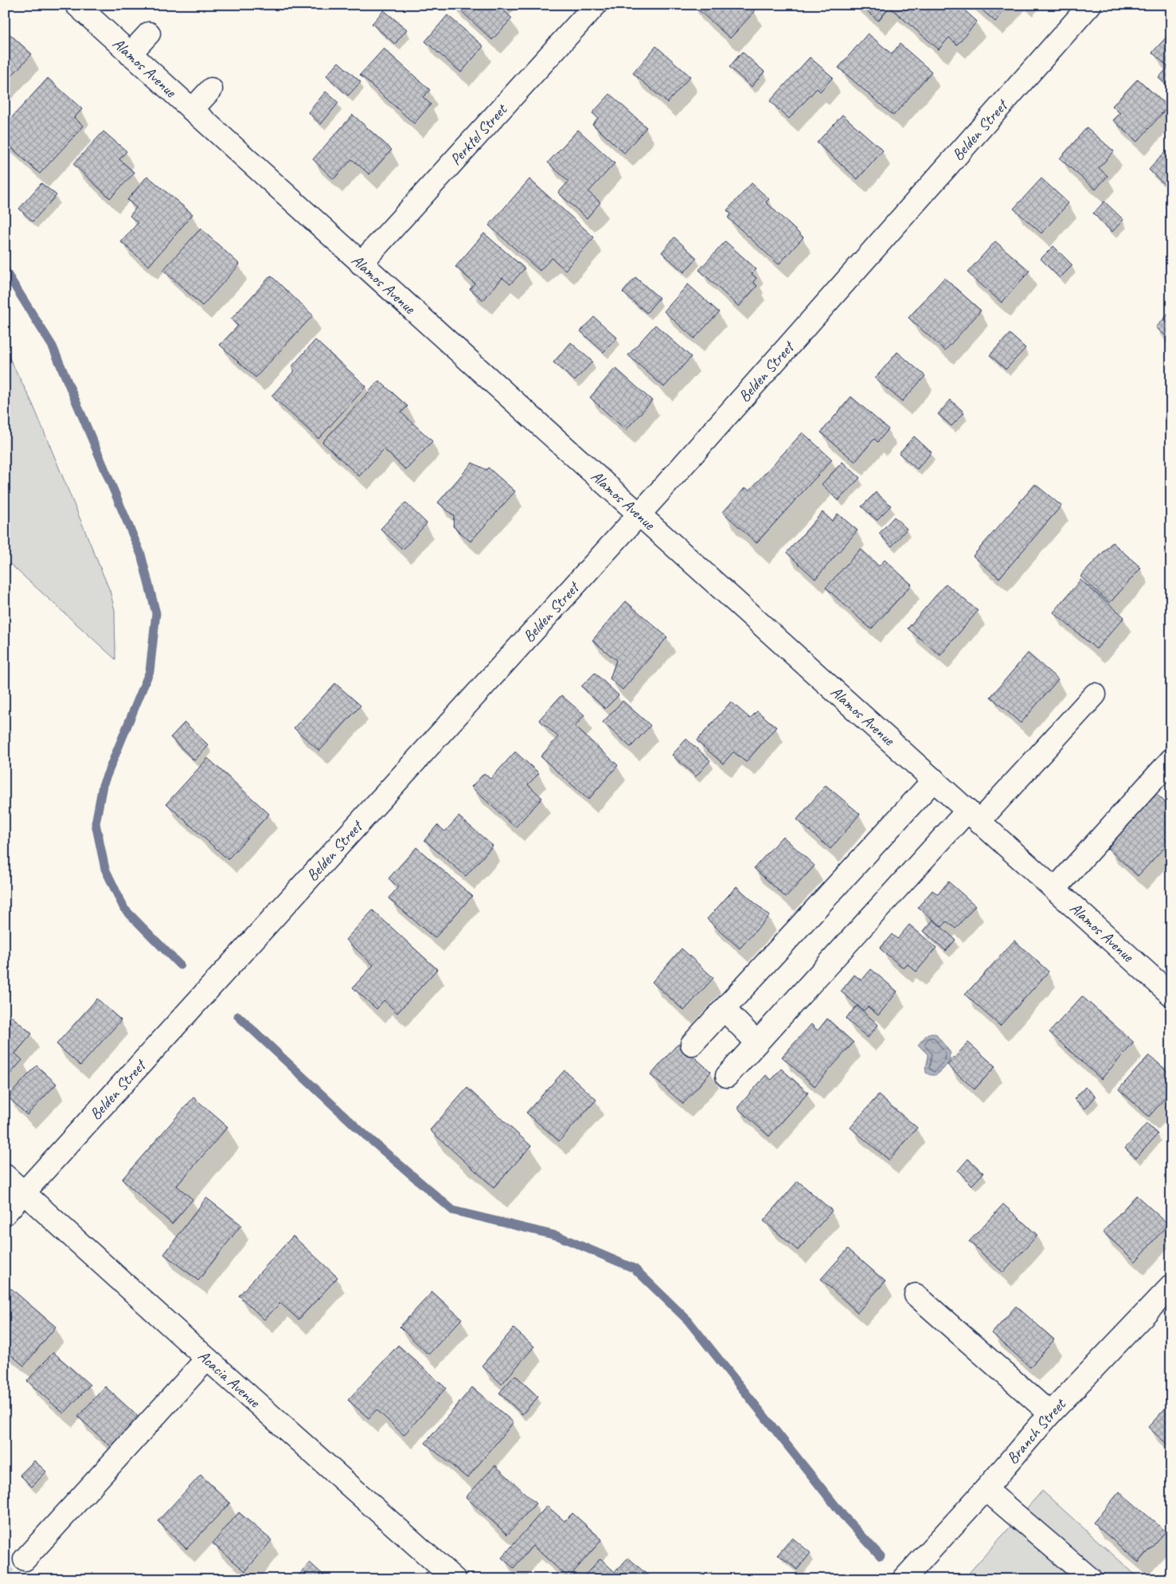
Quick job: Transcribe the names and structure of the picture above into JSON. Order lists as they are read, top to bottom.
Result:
{
  "streets": {
    "street": [
      "Alamos Avenue",
      "Belden Street",
      "Perktel Street",
      "Acacia Avenue",
      "Branch Street"
    ]
  },
  "crossings": [
    ["Alamos Avenue", "Belden Street"],
    ["Alamos Avenue", "Perktel Street"],
    ["Belden Street", "Acacia Avenue"]
  ]
}
